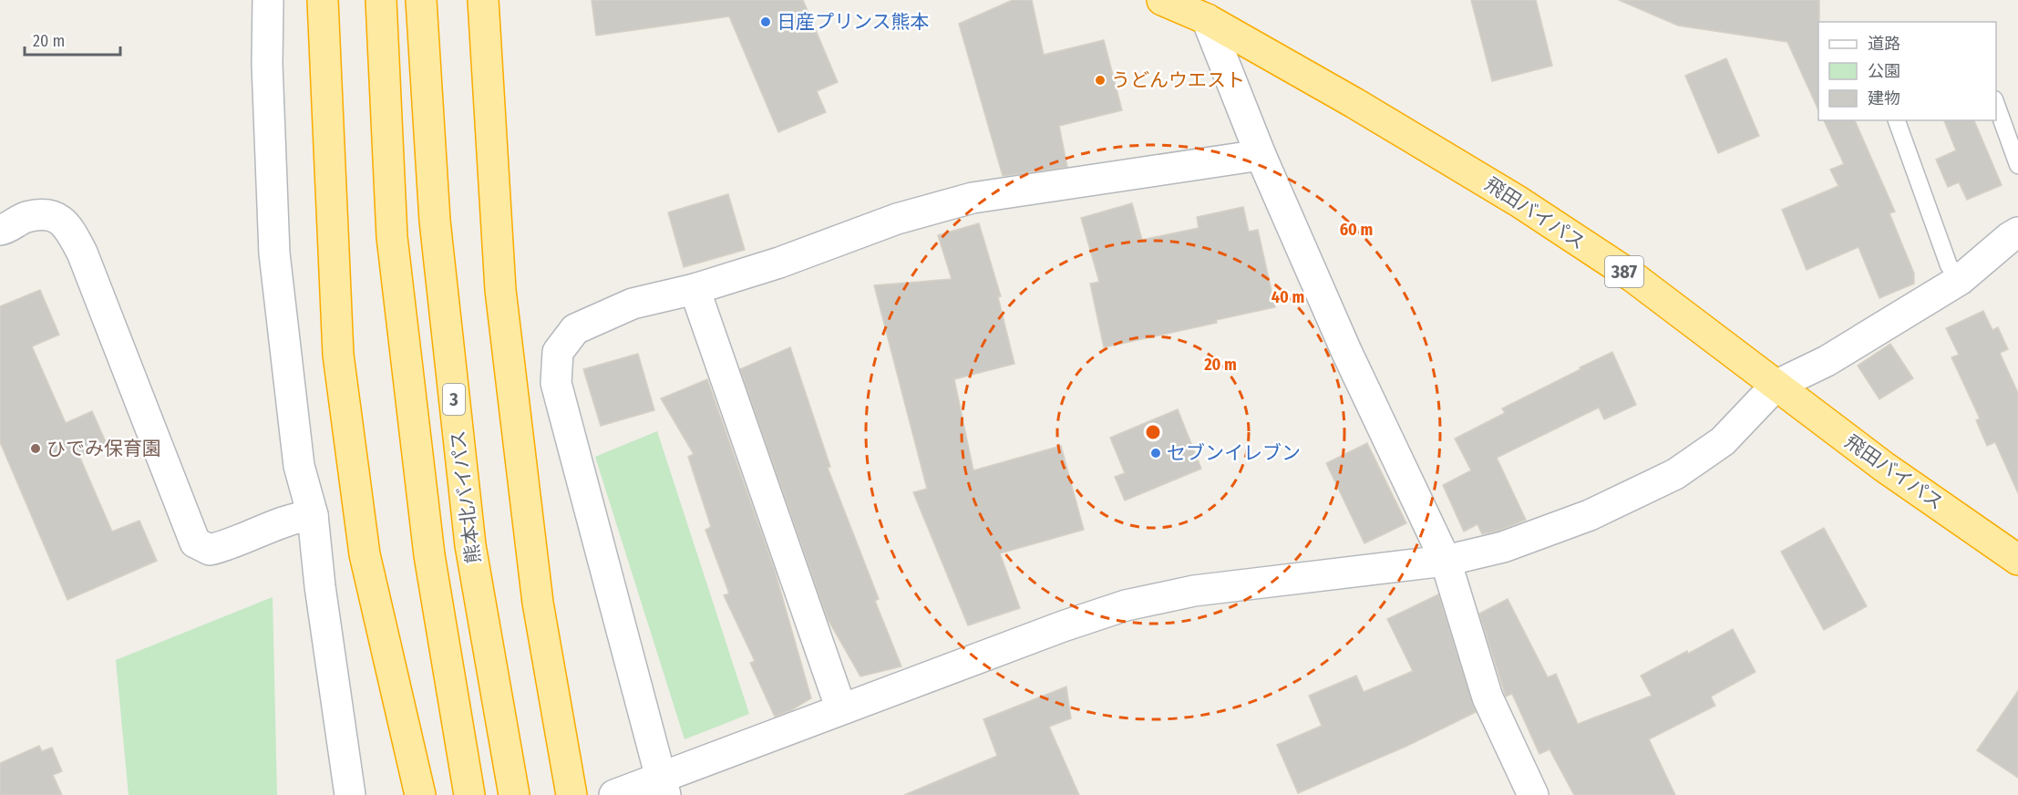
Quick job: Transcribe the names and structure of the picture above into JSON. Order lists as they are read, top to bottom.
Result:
{
  "streets": {
    "highway": [
      "飛田バイパス",
      "387",
      "3",
      "熊本北バイパス"
    ]
  },
  "places": [
    "日産プリンス熊本",
    "うどんウエスト",
    "ひでみ保育園",
    "セブンイレブン"
  ],
  "legend": ["道路", "公園", "建物"],
  "scale_bar": "20 m",
  "rings": ["60 m", "40 m", "20 m"]
}
